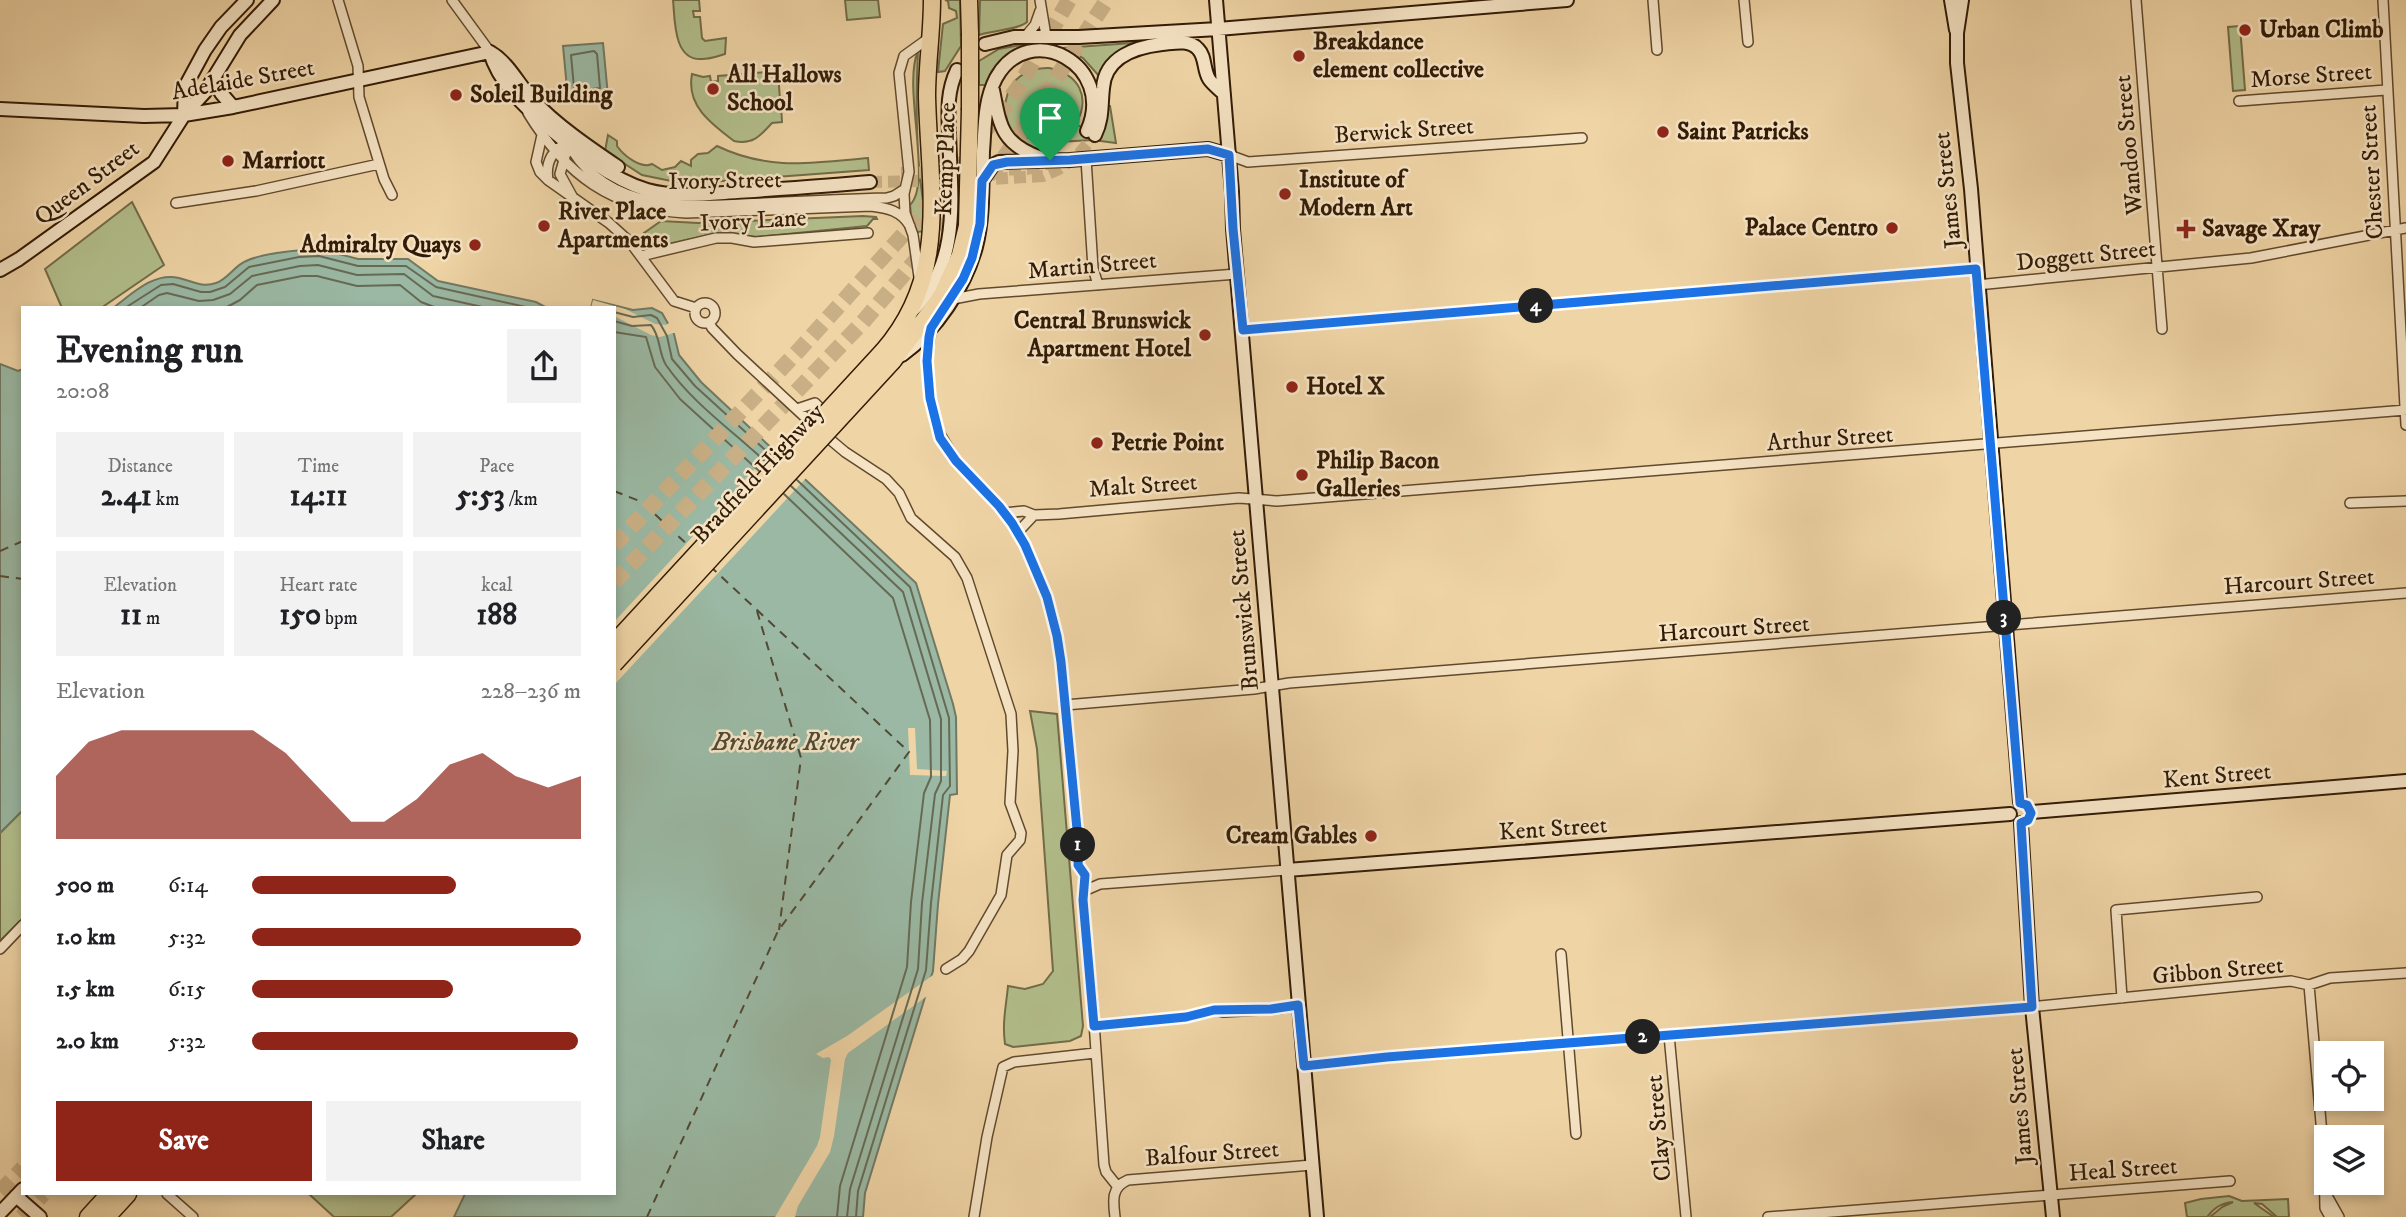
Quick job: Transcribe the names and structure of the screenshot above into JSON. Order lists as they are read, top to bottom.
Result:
{
  "streets": {
    "highway": ["Kemp Place", "Bradfield Highway"],
    "street": [
      "Morse Street",
      "Adelaide Street",
      "Berwick Street",
      "Wandoo Street",
      "Chester Street",
      "Ivory Street",
      "Queen Street",
      "James Street",
      "Ivory Lane",
      "Doggett Street",
      "Martin Street",
      "Arthur Street",
      "Malt Street",
      "Harcourt Street",
      "Brunswick Street",
      "Kent Street",
      "Gibbon Street",
      "Clay Street",
      "Balfour Street",
      "Heal Street"
    ]
  },
  "crossings": [
    ["Morse Street", "Chester Street"],
    ["Adelaide Street", "Queen Street"],
    ["Berwick Street", "Brunswick Street"],
    ["Wandoo Street", "Doggett Street"],
    ["Kemp Place", "Ivory Street"],
    ["Kemp Place", "Martin Street"],
    ["Kemp Place", "Bradfield Highway"],
    ["Chester Street", "Doggett Street"],
    ["Chester Street", "Arthur Street"],
    ["James Street", "Doggett Street"],
    ["James Street", "Arthur Street"],
    ["James Street", "Harcourt Street"],
    ["James Street", "Kent Street"],
    ["James Street", "Gibbon Street"],
    ["James Street", "Heal Street"],
    ["Martin Street", "Brunswick Street"],
    ["Arthur Street", "Malt Street"],
    ["Arthur Street", "Brunswick Street"],
    ["Malt Street", "Brunswick Street"],
    ["Harcourt Street", "Brunswick Street"],
    ["Brunswick Street", "Kent Street"],
    ["Brunswick Street", "Gibbon Street"],
    ["Brunswick Street", "Balfour Street"],
    ["Gibbon Street", "Clay Street"]
  ],
  "water": ["Brisbane River"],
  "places": {
    "other": [
      "Urban Climb",
      "Breakdance element collective",
      "All Hallows School",
      "Soleil Building",
      "Saint Patricks",
      "Marriott",
      "Institute of Modern Art",
      "River Place Apartments",
      "Palace Centro",
      "Admiralty Quays",
      "Central Brunswick Apartment Hotel",
      "Hotel X",
      "Petrie Point",
      "Philip Bacon Galleries",
      "Cream Gables"
    ],
    "health": ["Savage Xray"]
  },
  "page": {
    "pins": [
      "4",
      "3",
      "1",
      "2"
    ],
    "heading": ["Evening run", "20:08"],
    "stats": [
      ["Distance", "2.41 km"],
      ["Time", "14:11"],
      ["Pace", "5:53 /km"],
      ["Elevation", "11 m"],
      ["Heart rate", "150 bpm"],
      ["kcal", "188"]
    ],
    "chart": ["Elevation", "228–236 m"],
    "list": [
      {
        "name": "500 m",
        "note": "6:14"
      },
      {
        "name": "1.0 km",
        "note": "5:32"
      },
      {
        "name": "1.5 km",
        "note": "6:15"
      },
      {
        "name": "2.0 km",
        "note": "5:32"
      }
    ],
    "buttons": ["Save", "Share"]
  }
}
